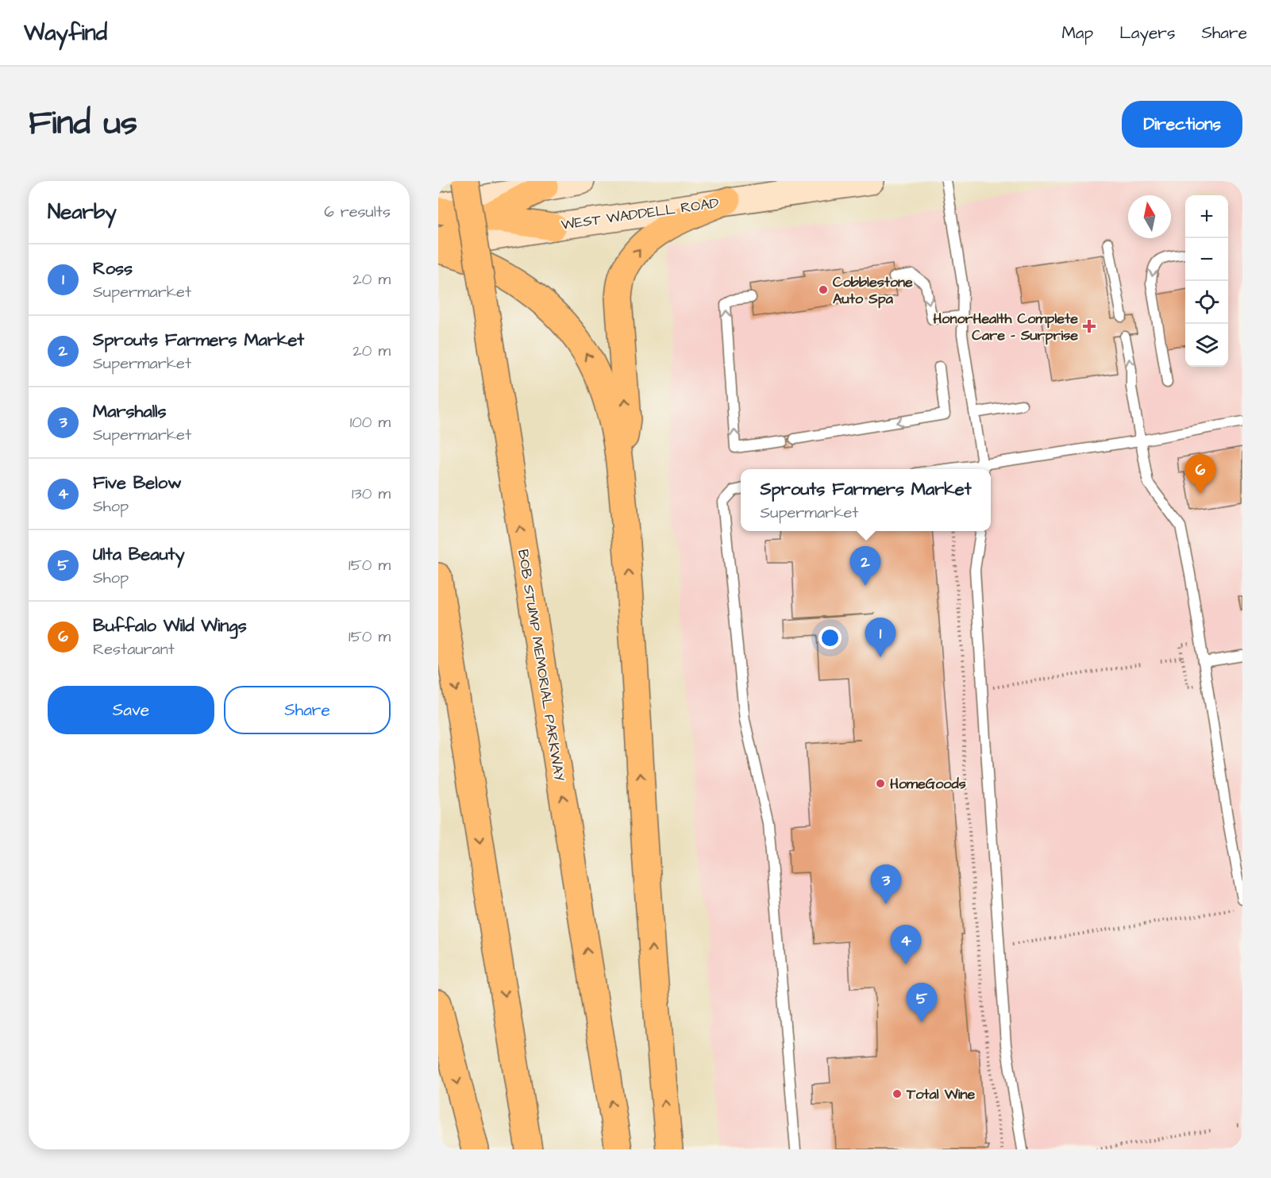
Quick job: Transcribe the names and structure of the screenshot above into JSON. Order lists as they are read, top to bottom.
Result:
{
  "streets": {
    "highway": ["BOB STUMP MEMORIAL PARKWAY"],
    "main road": ["WEST WADDELL ROAD"]
  },
  "places": {
    "other": ["Cobblestone Auto Spa", "HomeGoods", "Total Wine"],
    "health": ["HonorHealth Complete Care - Surprise"]
  },
  "north": "top",
  "page": {
    "header": "Wayfind",
    "nav": ["Map", "Layers", "Share"],
    "title": "Find us",
    "buttons": [
      "Directions",
      ["Save", "Share"]
    ],
    "heading": ["Nearby", "6 results"],
    "map_buttons": ["+", "−"],
    "list": [
      {
        "mark": "1",
        "name": "Ross",
        "note": "Supermarket",
        "value": "20 m"
      },
      {
        "mark": "2",
        "name": "Sprouts Farmers Market",
        "note": "Supermarket",
        "value": "20 m"
      },
      {
        "mark": "3",
        "name": "Marshalls",
        "note": "Supermarket",
        "value": "100 m"
      },
      {
        "mark": "4",
        "name": "Five Below",
        "note": "Shop",
        "value": "130 m"
      },
      {
        "mark": "5",
        "name": "Ulta Beauty",
        "note": "Shop",
        "value": "150 m"
      },
      {
        "mark": "6",
        "name": "Buffalo Wild Wings",
        "note": "Restaurant",
        "value": "150 m"
      }
    ],
    "pins": [
      "6",
      "2",
      "1",
      "3",
      "4",
      "5"
    ],
    "popup": ["Sprouts Farmers Market", "Supermarket"]
  }
}
